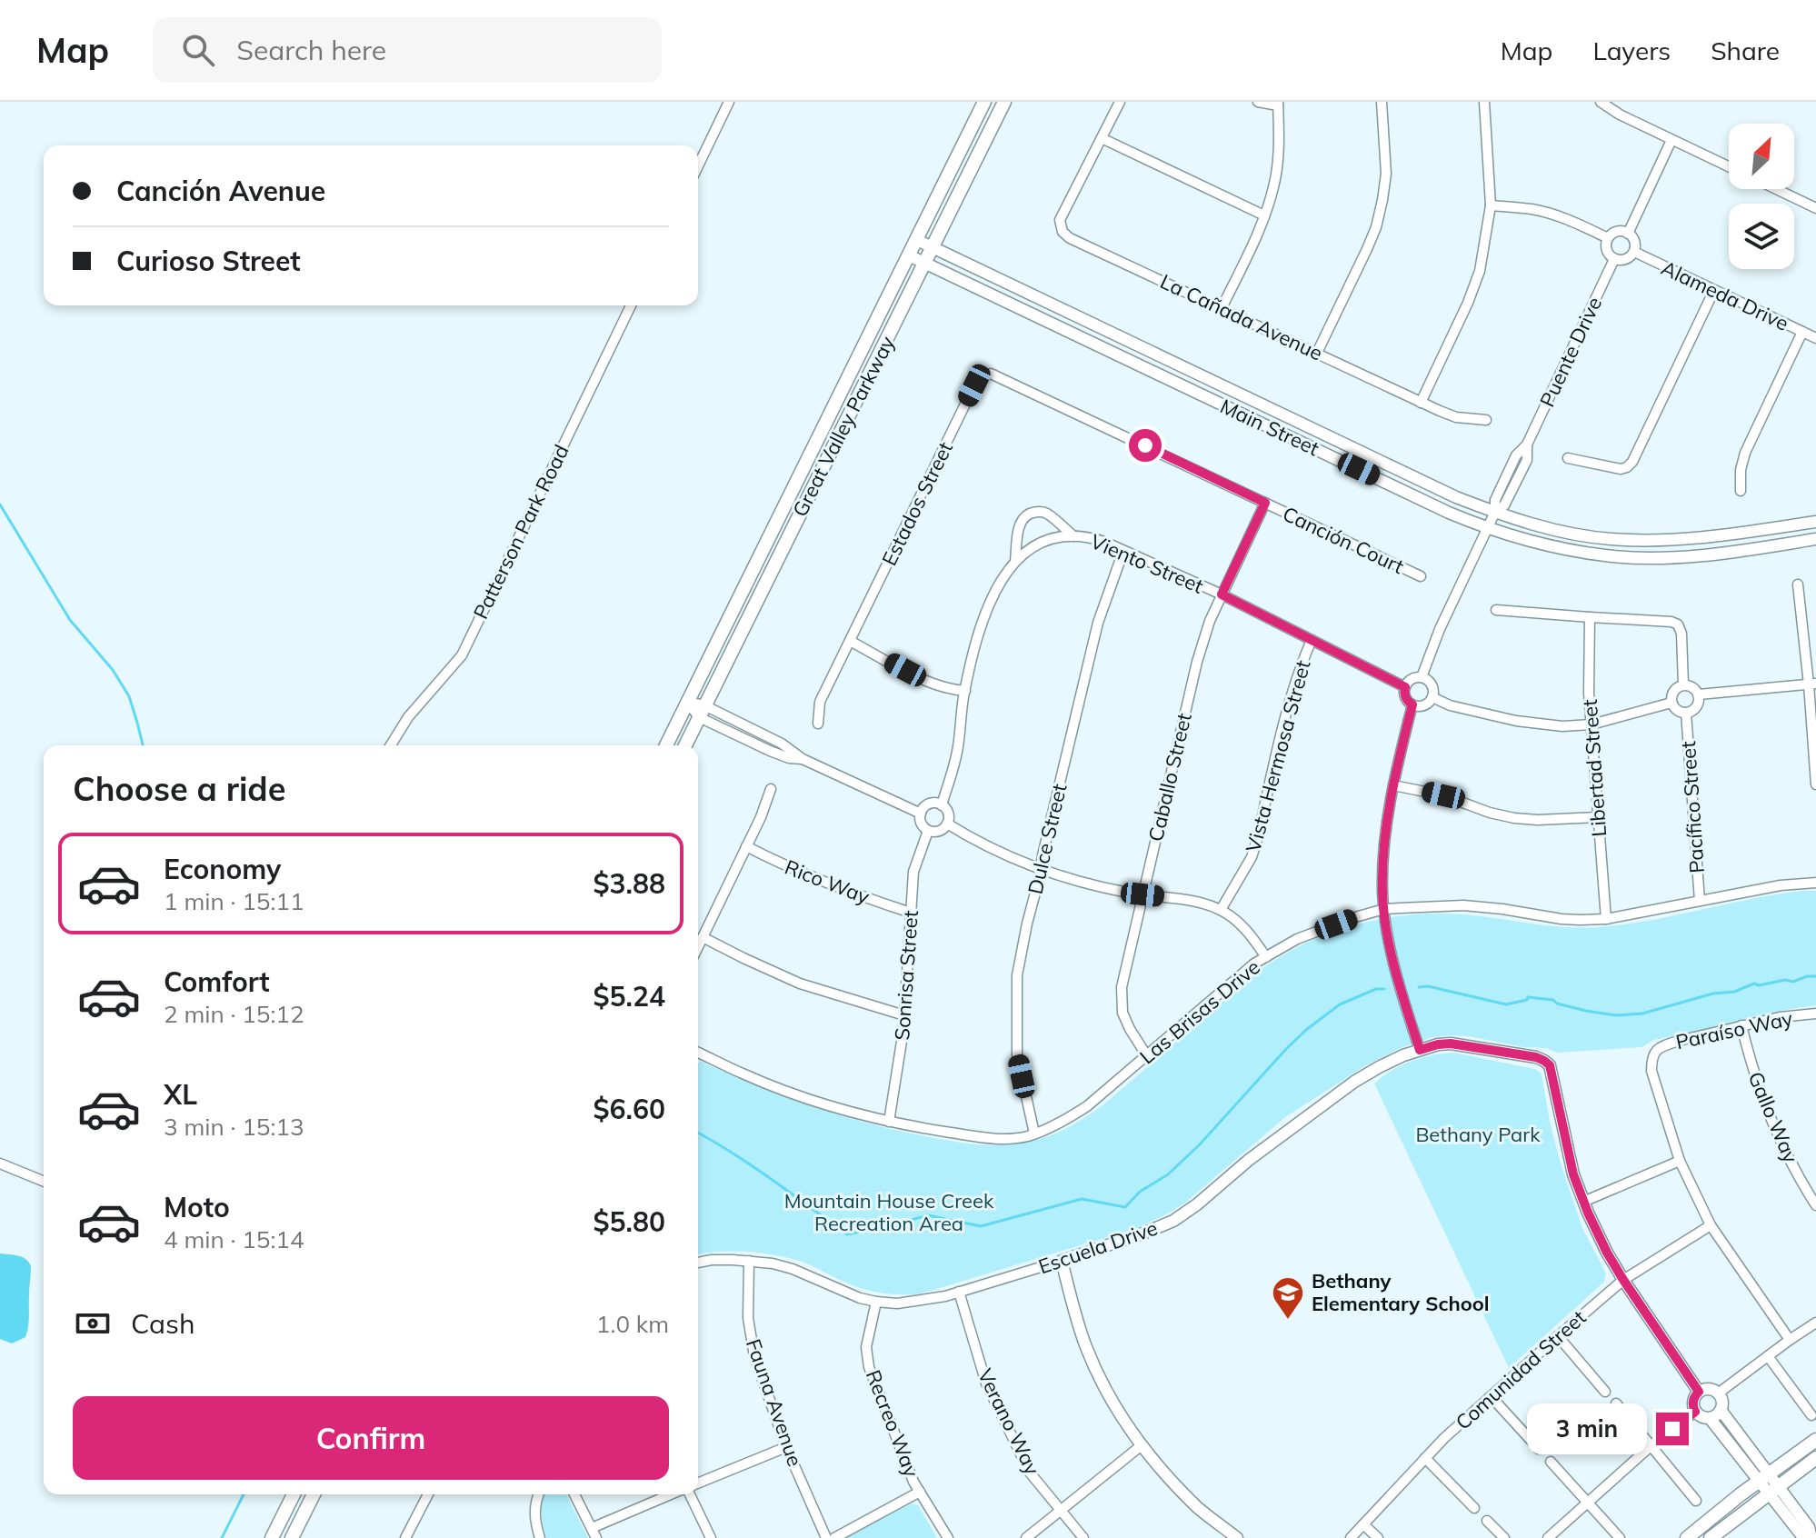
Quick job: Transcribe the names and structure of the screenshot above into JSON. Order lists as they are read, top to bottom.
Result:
{
  "streets": {
    "main road": ["Great Valley Parkway"],
    "street": [
      "Alameda Drive",
      "La Cañada Avenue",
      "Puente Drive",
      "Main Street",
      "Estados Street",
      "Patterson Park Road",
      "Canción Court",
      "Viento Street",
      "Vista Hermosa Street",
      "Libertad Street",
      "Caballo Street",
      "Pacífico Street",
      "Dulce Street",
      "Rico Way",
      "Sonrisa Street",
      "Las Brisas Drive",
      "Paraíso Way",
      "Gallo Way",
      "Escuela Drive",
      "Comunidad Street",
      "Fauna Avenue",
      "Verano Way",
      "Recreo Way"
    ]
  },
  "crossings": [
    ["Alameda Drive", "Puente Drive"],
    ["Puente Drive", "Main Street"],
    ["Puente Drive", "Viento Street"],
    ["Great Valley Parkway", "Main Street"],
    ["Estados Street", "Canción Court"],
    ["Canción Court", "Caballo Street"],
    ["Viento Street", "Vista Hermosa Street"],
    ["Viento Street", "Caballo Street"],
    ["Viento Street", "Dulce Street"],
    ["Libertad Street", "Las Brisas Drive"],
    ["Caballo Street", "Las Brisas Drive"],
    ["Pacífico Street", "Las Brisas Drive"],
    ["Dulce Street", "Las Brisas Drive"],
    ["Rico Way", "Sonrisa Street"],
    ["Sonrisa Street", "Las Brisas Drive"],
    ["Paraíso Way", "Gallo Way"],
    ["Escuela Drive", "Fauna Avenue"],
    ["Escuela Drive", "Verano Way"],
    ["Escuela Drive", "Recreo Way"]
  ],
  "parks": ["Bethany Park", "Mountain House Creek Recreation Area"],
  "places": {
    "school or university": ["Bethany Elementary School"]
  },
  "north": "top right",
  "page": {
    "header": "Map",
    "search": "Search here",
    "nav": ["Map", "Layers", "Share"],
    "banner": ["Canción Avenue", "Curioso Street"],
    "heading": "Choose a ride",
    "list": [
      {
        "name": "Economy",
        "note": "1 min · 15:11",
        "value": "$3.88"
      },
      {
        "name": "Comfort",
        "note": "2 min · 15:12",
        "value": "$5.24"
      },
      {
        "name": "XL",
        "note": "3 min · 15:13",
        "value": "$6.60"
      },
      {
        "name": "Moto",
        "note": "4 min · 15:14",
        "value": "$5.80"
      }
    ],
    "pay": ["Cash", "1.0 km"],
    "buttons": "Confirm",
    "bubble": "3 min"
  }
}
